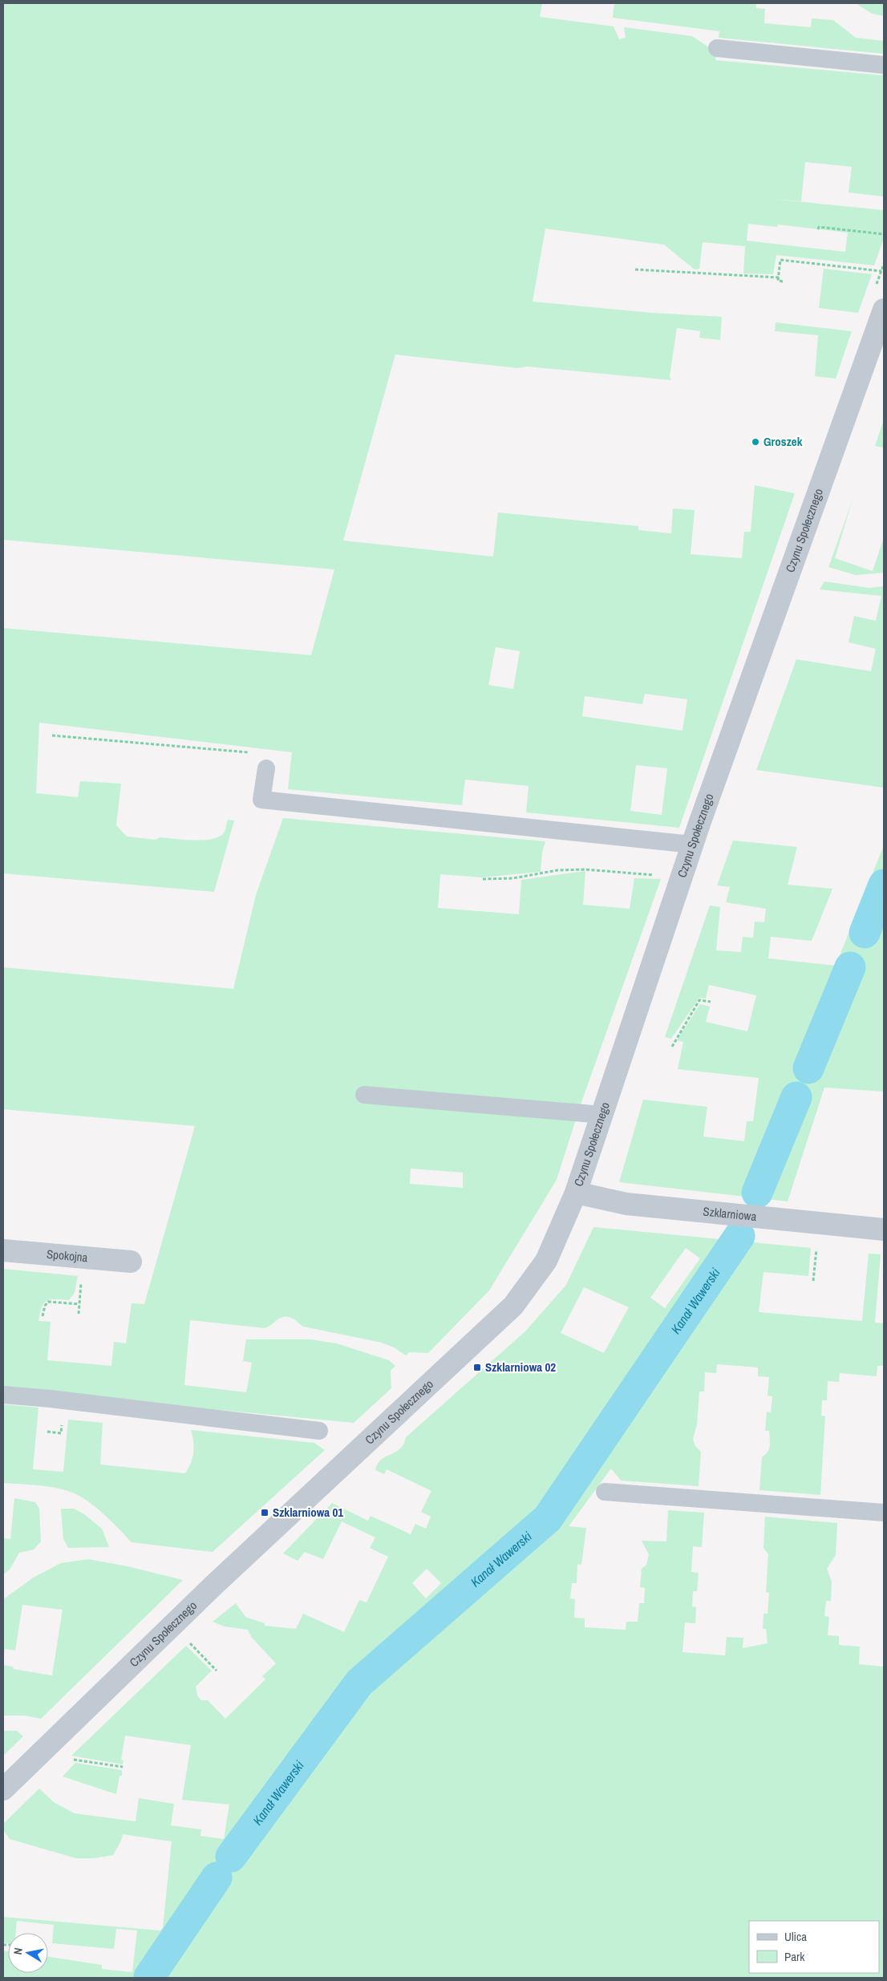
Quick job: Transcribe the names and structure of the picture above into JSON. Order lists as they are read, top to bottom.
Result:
{
  "streets": {
    "street": ["Czynu Społecznego", "Szklarniowa", "Spokojna"]
  },
  "crossings": [
    ["Czynu Społecznego", "Szklarniowa"]
  ],
  "water": ["Kanał Wawerski"],
  "places": {
    "other": ["Groszek"],
    "transit": ["Szklarniowa 02", "Szklarniowa 01"]
  },
  "legend": ["Ulica", "Park"],
  "north": "left"
}
